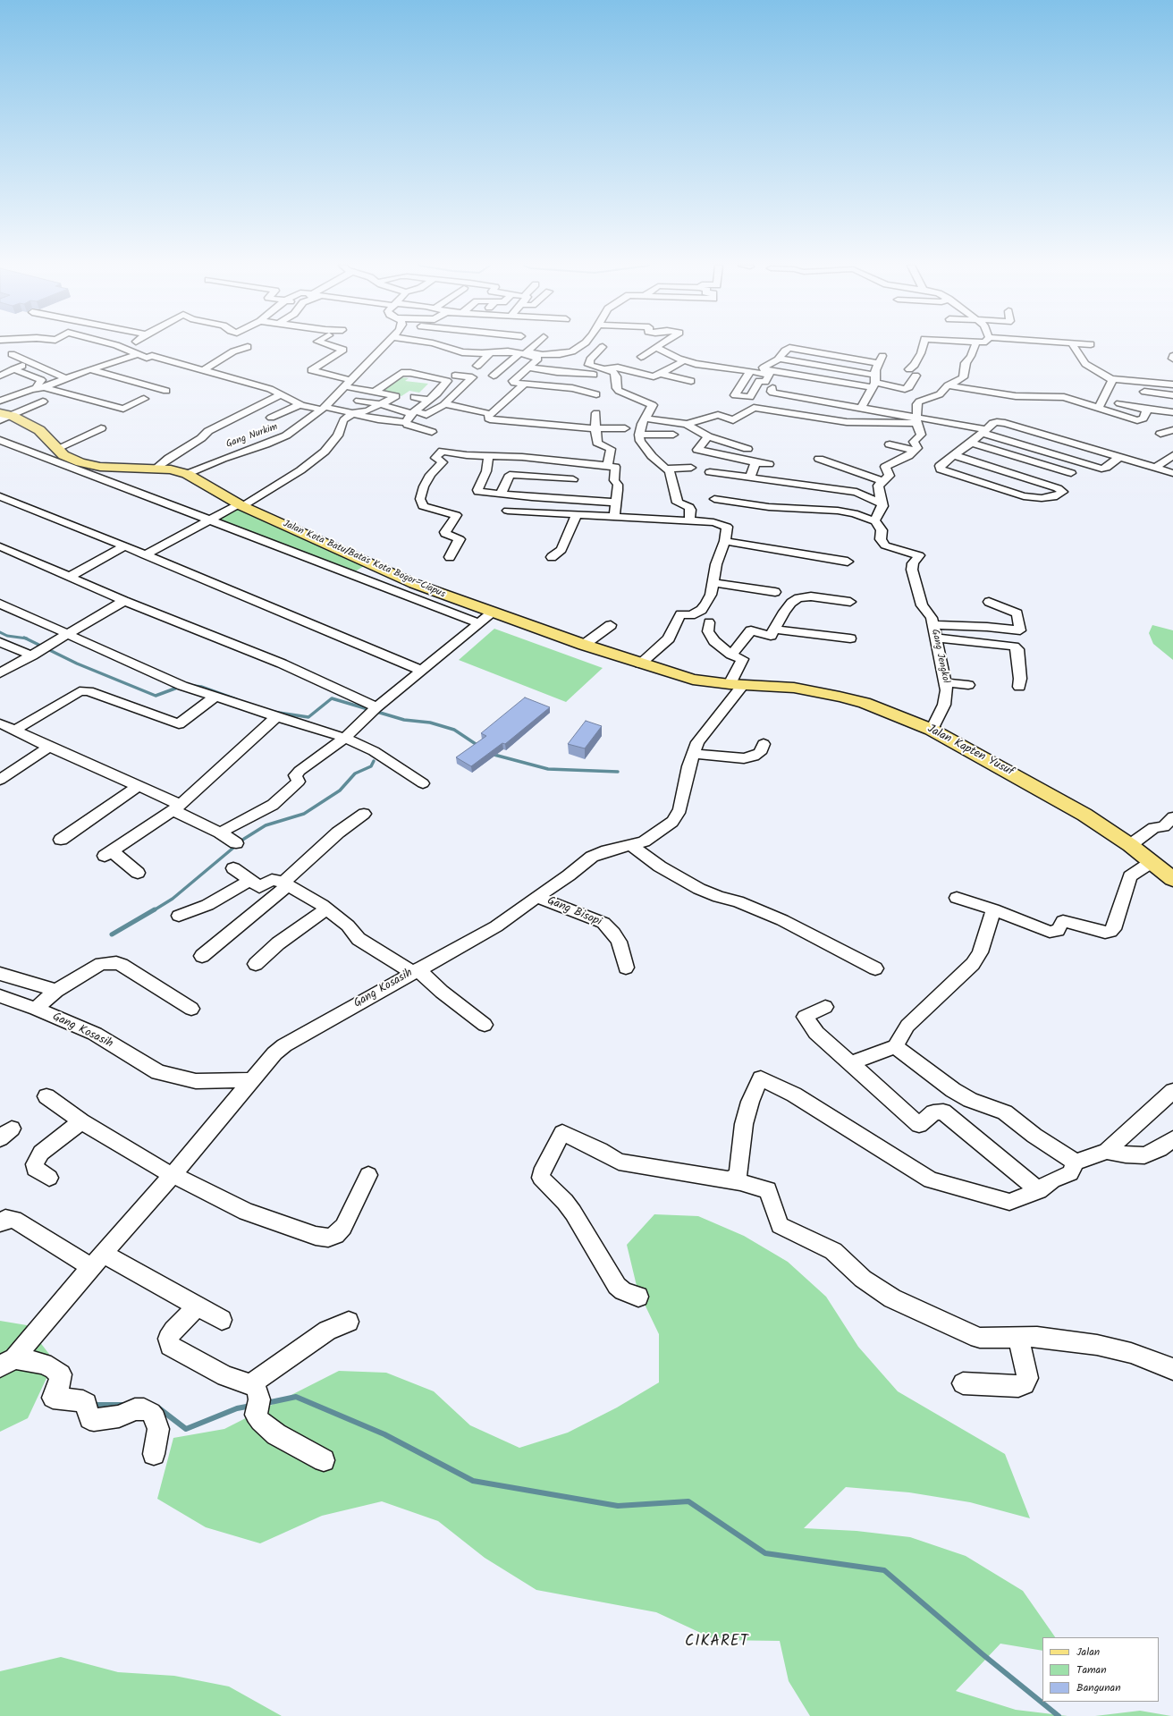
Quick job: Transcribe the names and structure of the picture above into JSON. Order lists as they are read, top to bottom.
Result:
{
  "streets": {
    "main road": ["Jalan Kota Batu/Batas Kota Bogor–Ciapus", "Jalan Kapten Yusuf"],
    "street": [
      "Gang Nurkim",
      "Gang Jengkol",
      "Gang Bisopi",
      "Gang Kosasih"
    ]
  },
  "crossings": [
    ["Gang Nurkim", "Jalan Kota Batu/Batas Kota Bogor–Ciapus"],
    ["Jalan Kota Batu/Batas Kota Bogor–Ciapus", "Jalan Kapten Yusuf"],
    ["Jalan Kota Batu/Batas Kota Bogor–Ciapus", "Gang Kosasih"],
    ["Gang Jengkol", "Jalan Kapten Yusuf"],
    ["Jalan Kapten Yusuf", "Gang Kosasih"],
    ["Gang Bisopi", "Gang Kosasih"]
  ],
  "districts": ["CIKARET"],
  "legend": ["Jalan", "Taman", "Bangunan"]
}
